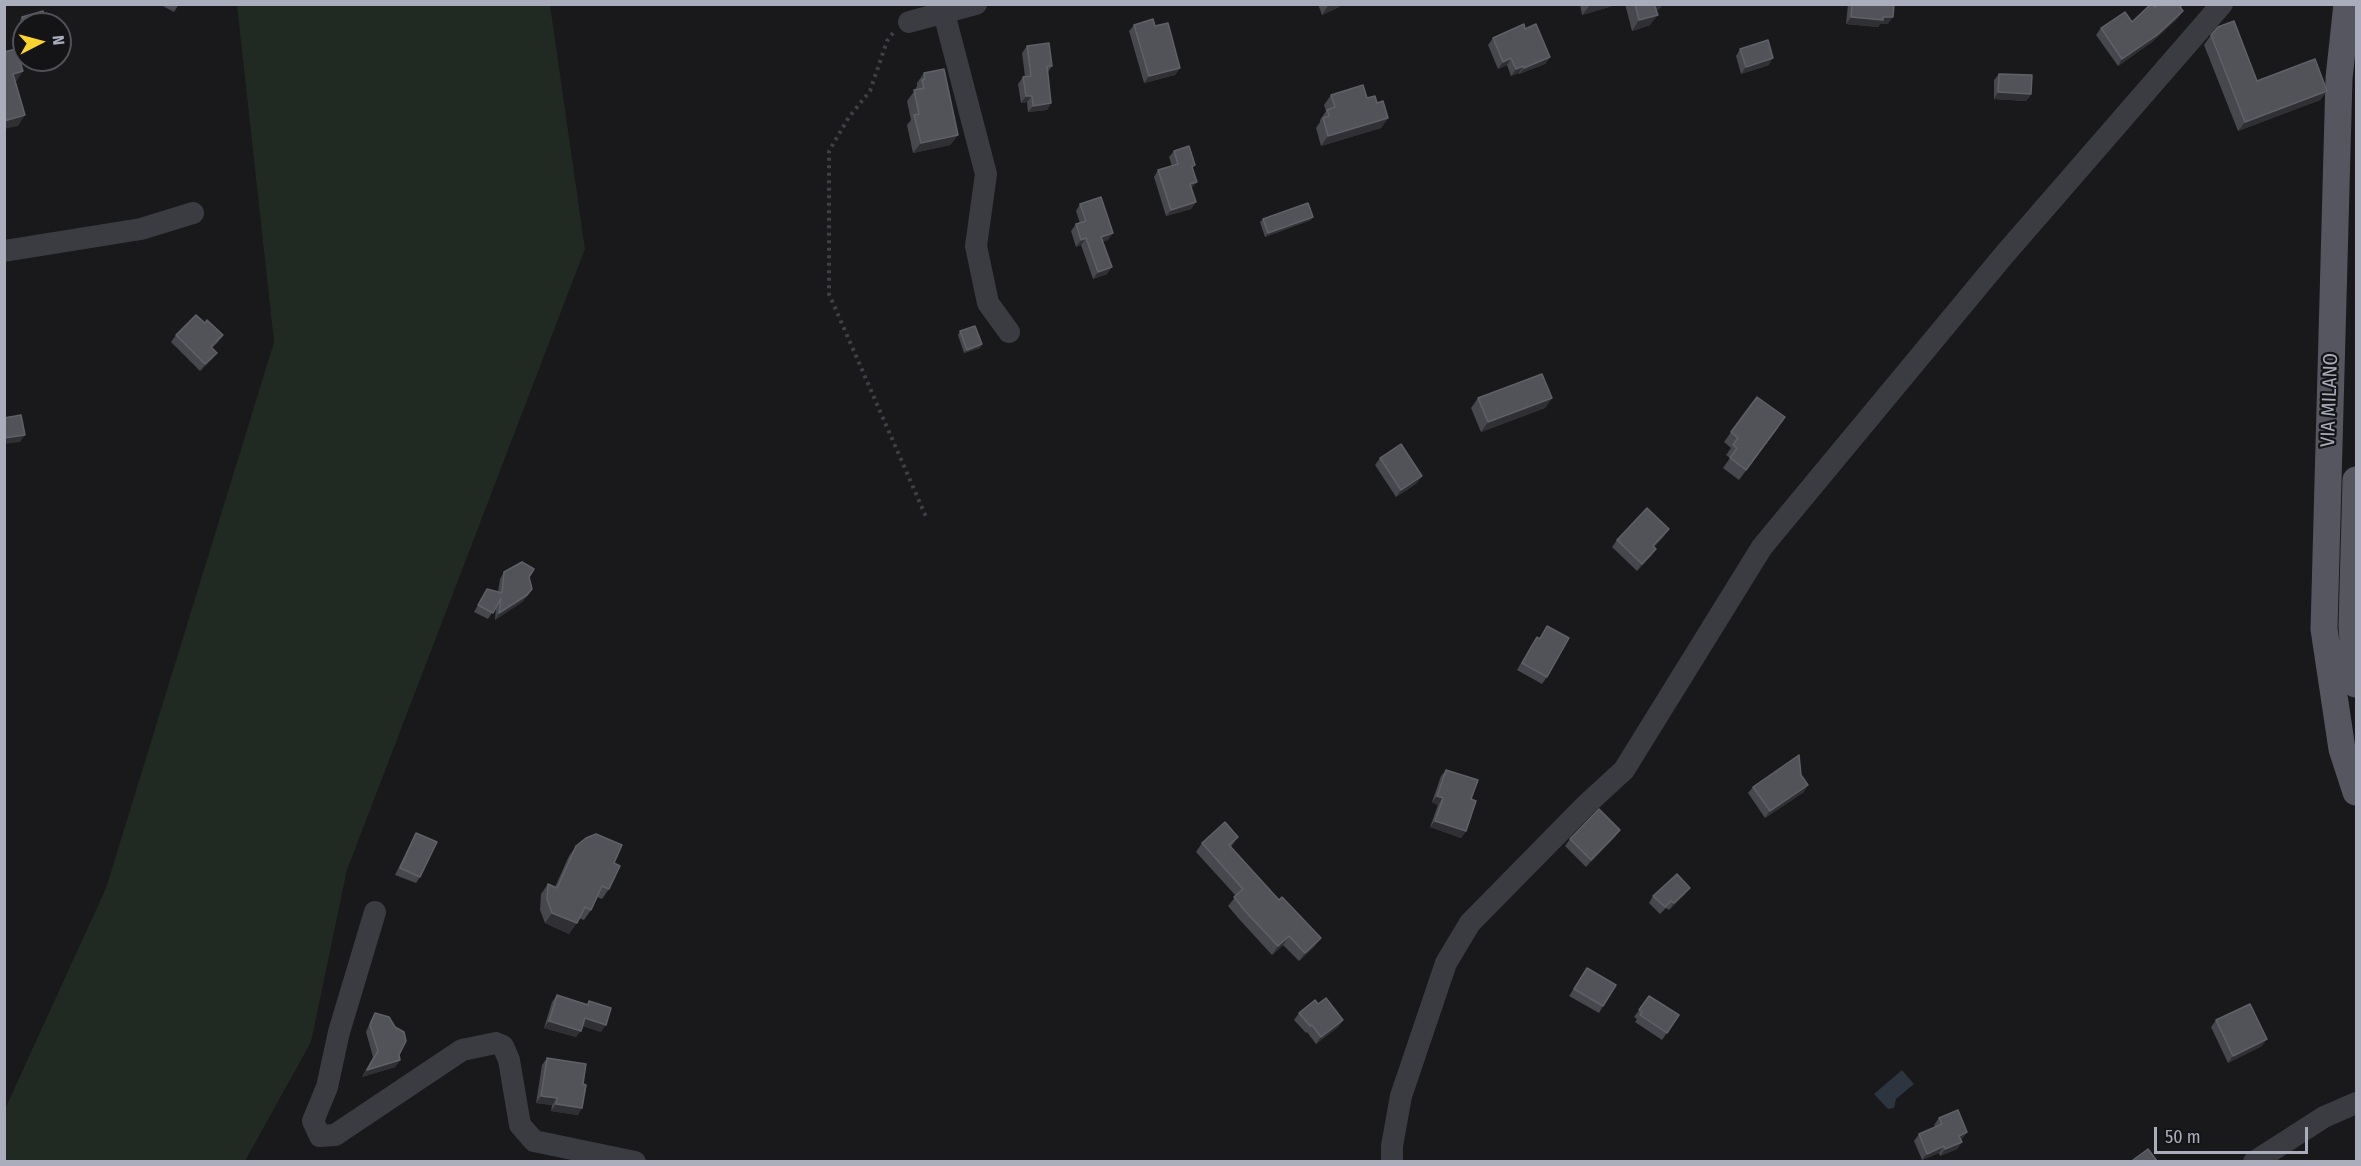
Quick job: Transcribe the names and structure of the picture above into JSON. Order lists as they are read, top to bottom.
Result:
{
  "streets": {
    "main road": ["VIA MILANO"]
  },
  "scale_bar": "50 m",
  "north": "right"
}
